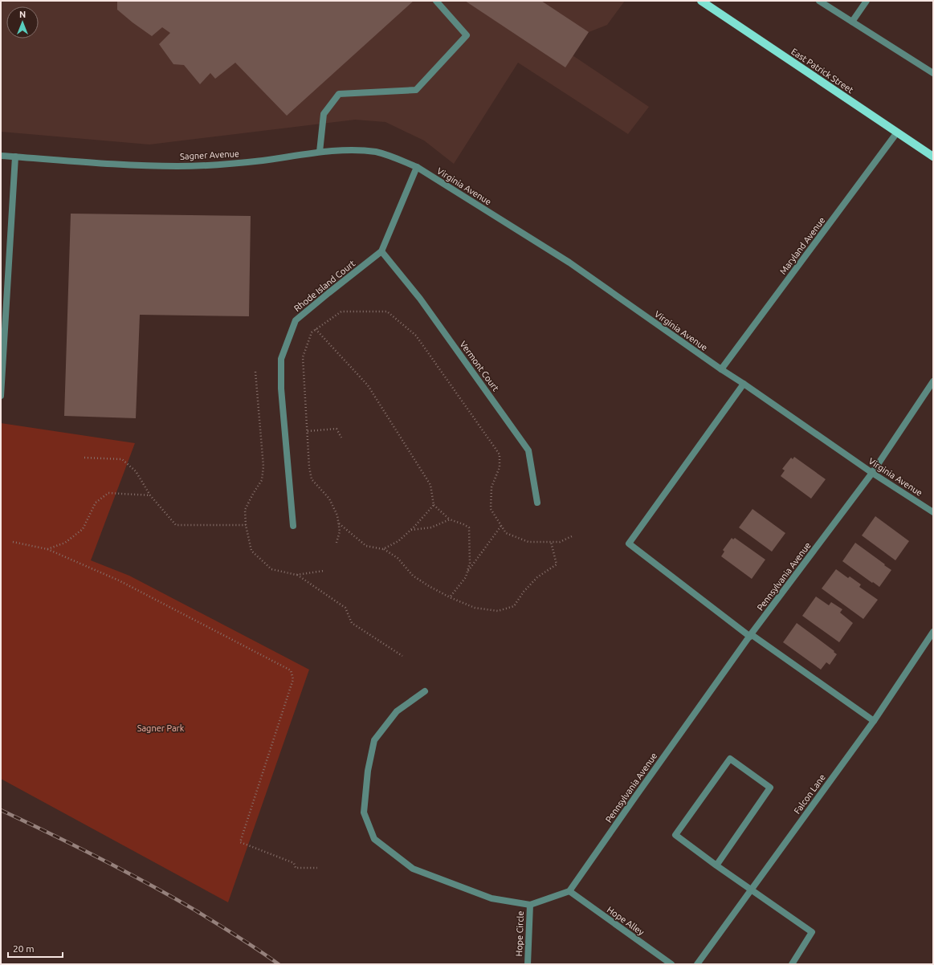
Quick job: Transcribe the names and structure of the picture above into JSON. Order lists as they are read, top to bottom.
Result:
{
  "streets": {
    "main road": ["East Patrick Street"],
    "street": [
      "Sagner Avenue",
      "Virginia Avenue",
      "Maryland Avenue",
      "Rhode Island Court",
      "Vermont Court",
      "Pennsylvania Avenue",
      "Falcon Lane",
      "Hope Alley",
      "Hope Circle"
    ]
  },
  "crossings": [
    ["East Patrick Street", "Maryland Avenue"],
    ["Sagner Avenue", "Virginia Avenue"],
    ["Sagner Avenue", "Rhode Island Court"],
    ["Virginia Avenue", "Maryland Avenue"],
    ["Virginia Avenue", "Rhode Island Court"],
    ["Virginia Avenue", "Pennsylvania Avenue"],
    ["Rhode Island Court", "Vermont Court"],
    ["Pennsylvania Avenue", "Hope Alley"]
  ],
  "parks": ["Sagner Park"],
  "scale_bar": "20 m",
  "north": "top"
}
